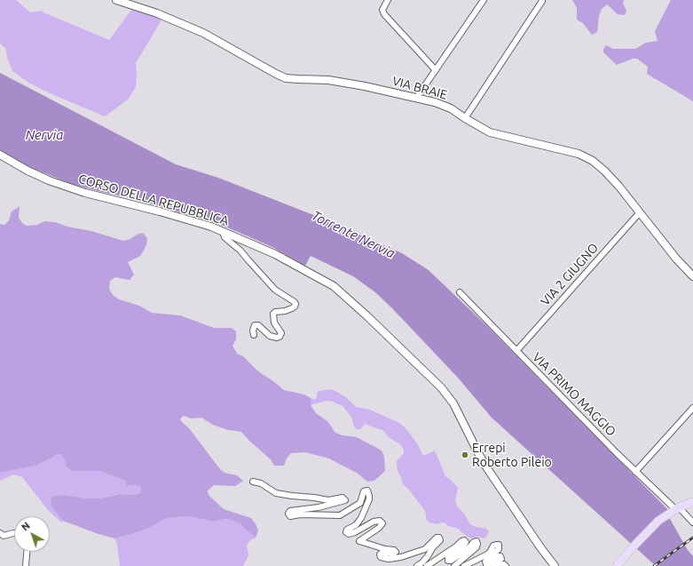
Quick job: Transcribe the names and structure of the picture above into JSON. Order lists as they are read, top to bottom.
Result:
{
  "streets": {
    "main road": ["VIA BRAIE", "CORSO DELLA REPUBBLICA"],
    "street": ["VIA 2 GIUGNO", "VIA PRIMO MAGGIO"]
  },
  "crossings": [
    ["VIA BRAIE", "VIA 2 GIUGNO"],
    ["VIA 2 GIUGNO", "VIA PRIMO MAGGIO"]
  ],
  "water": ["Nervia", "Torrente Nervia"],
  "places": ["Errepi Roberto Pileio"],
  "north": "top left"
}
